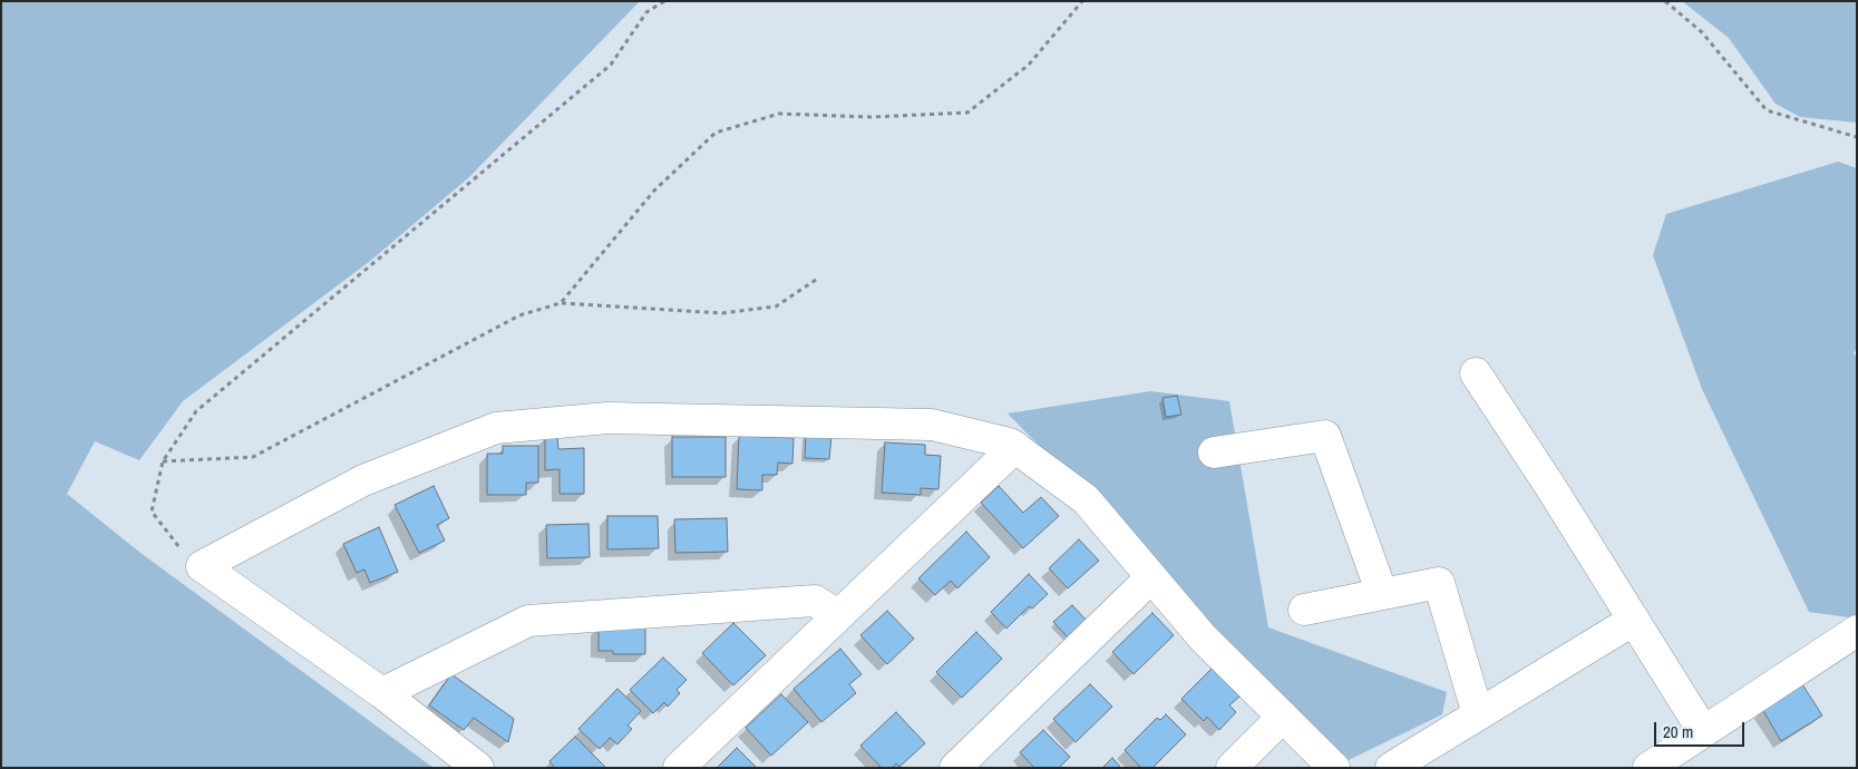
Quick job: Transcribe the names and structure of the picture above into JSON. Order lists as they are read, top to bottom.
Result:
{
  "scale_bar": "20 m"
}
